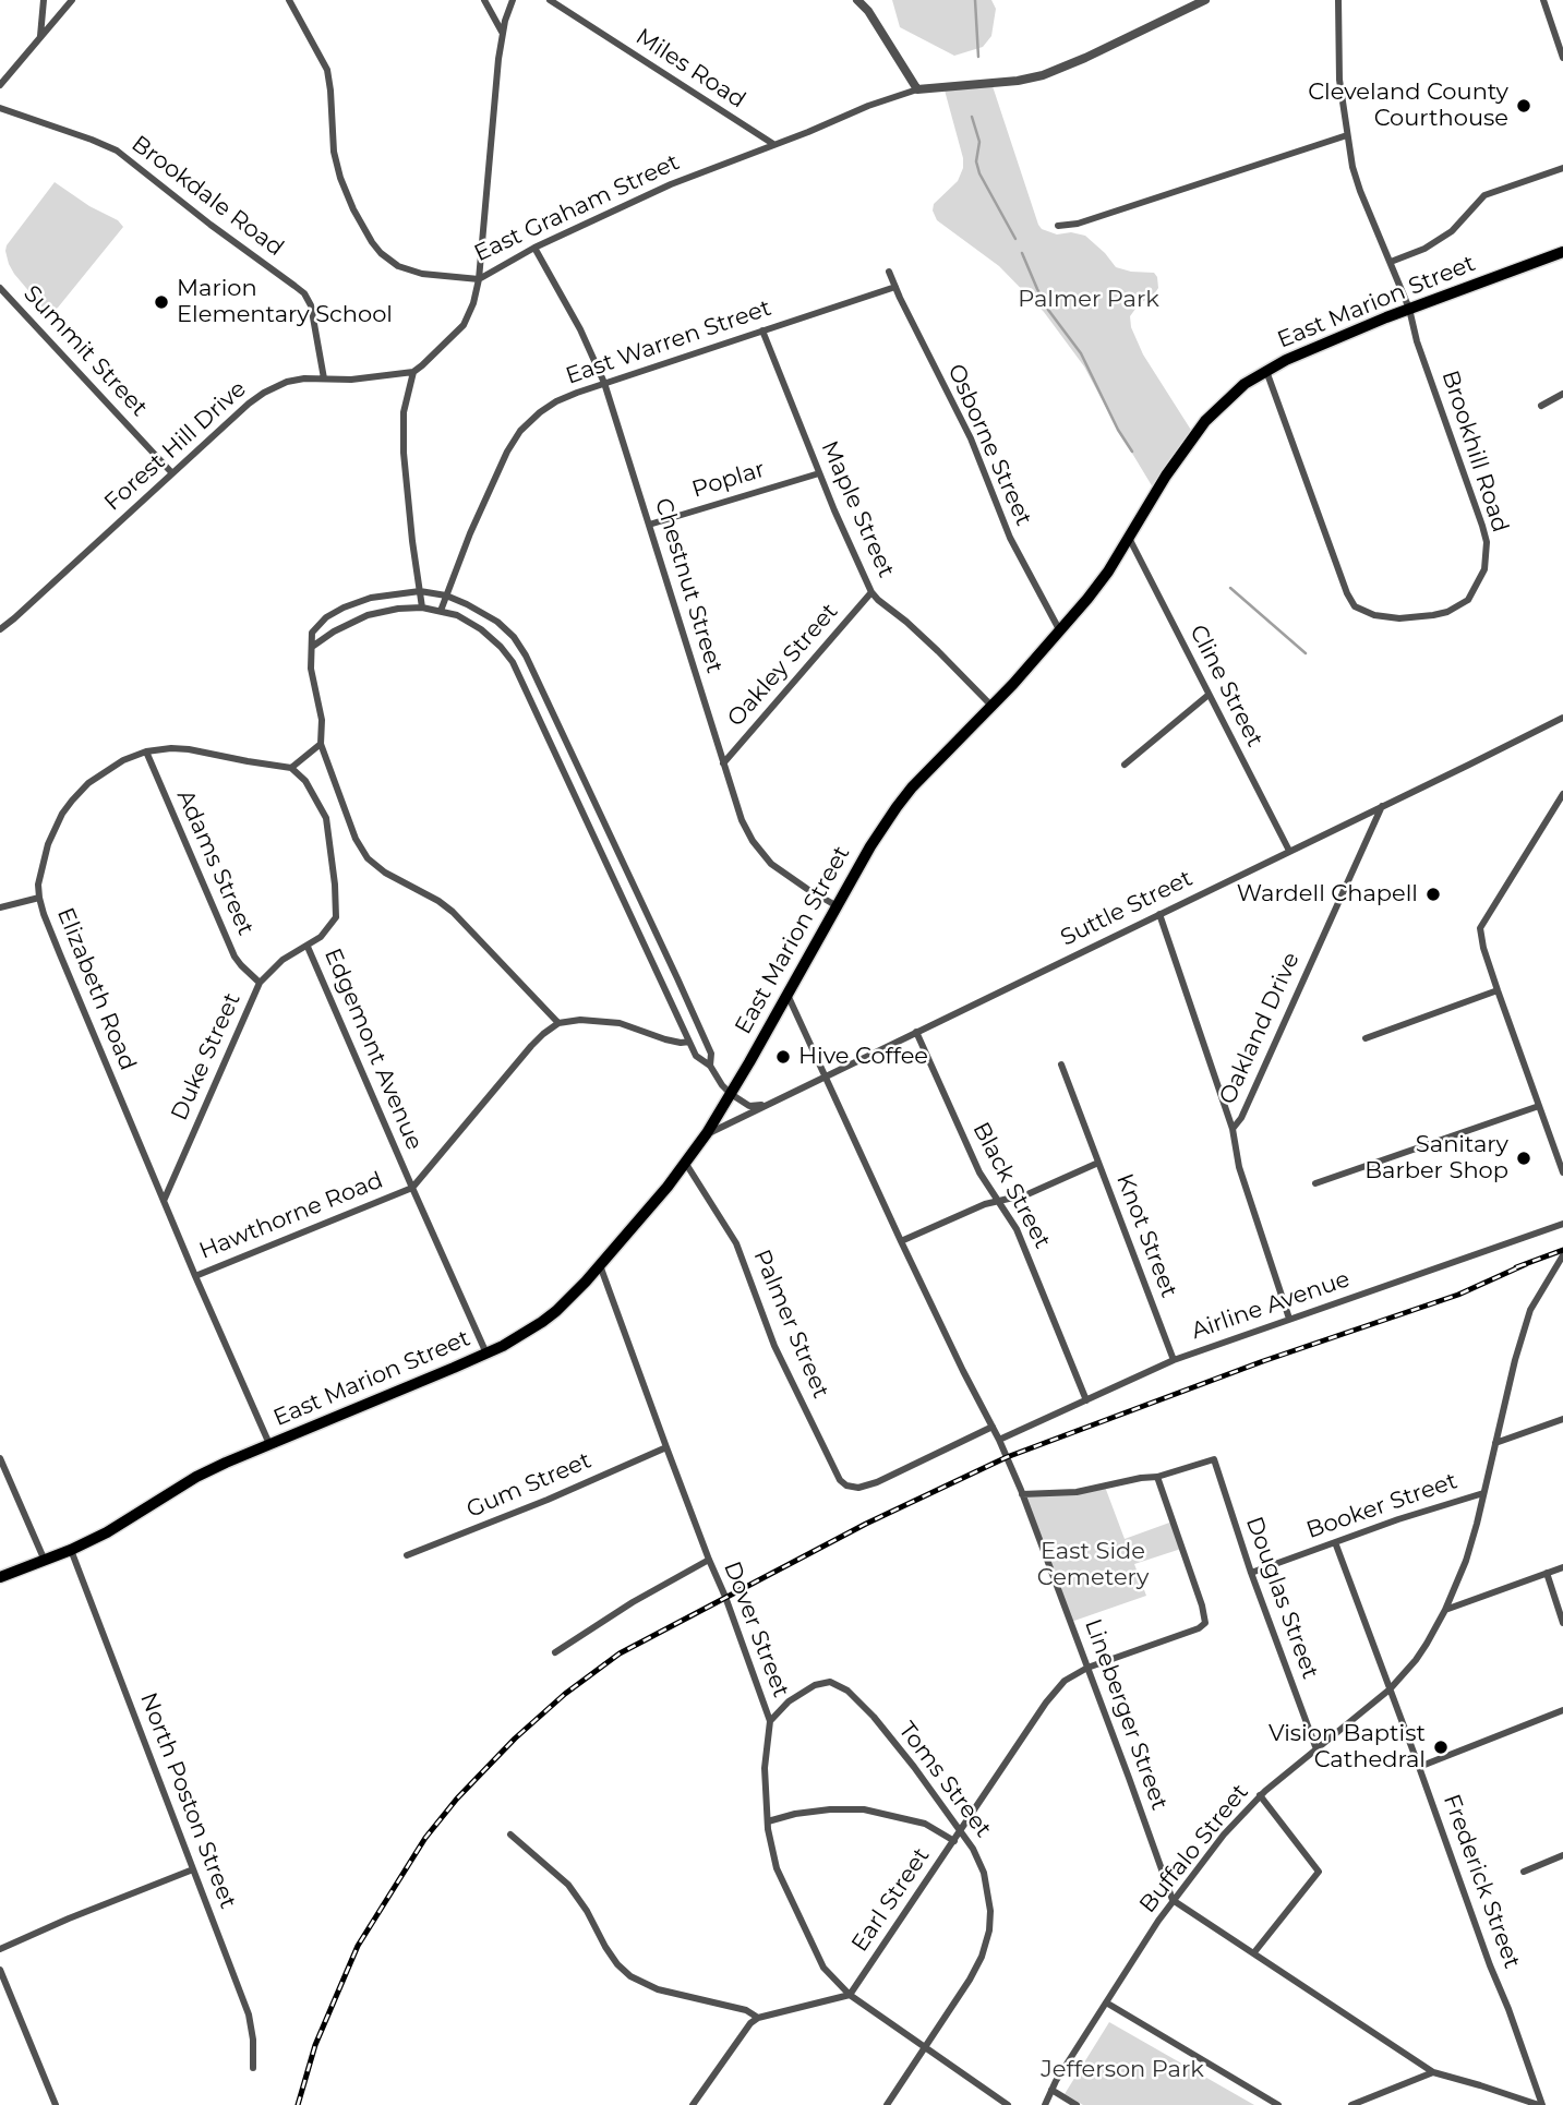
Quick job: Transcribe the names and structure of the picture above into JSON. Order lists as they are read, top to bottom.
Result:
{
  "streets": {
    "main road": ["East Marion Street"],
    "street": [
      "Miles Road",
      "Brookdale Road",
      "East Graham Street",
      "East Warren Street",
      "Summit Street",
      "Osborne Street",
      "Forest Hill Drive",
      "Brookhill Road",
      "Poplar",
      "Maple Street",
      "Chestnut Street",
      "Oakley Street",
      "Cline Street",
      "Adams Street",
      "Suttle Street",
      "Elizabeth Road",
      "Oakland Drive",
      "Edgemont Avenue",
      "Duke Street",
      "Black Street",
      "Hawthorne Road",
      "Knot Street",
      "Airline Avenue",
      "Palmer Street",
      "Gum Street",
      "Booker Street",
      "Douglas Street",
      "Dover Street",
      "Lineberger Street",
      "Toms Street",
      "North Poston Street",
      "Buffalo Street",
      "Frederick Street",
      "Earl Street"
    ]
  },
  "crossings": [
    ["Miles Road", "East Graham Street"],
    ["Brookdale Road", "Forest Hill Drive"],
    ["East Graham Street", "Chestnut Street"],
    ["East Marion Street", "Osborne Street"],
    ["East Marion Street", "Brookhill Road"],
    ["East Marion Street", "Maple Street"],
    ["East Marion Street", "Chestnut Street"],
    ["East Marion Street", "Cline Street"],
    ["East Marion Street", "Suttle Street"],
    ["East Marion Street", "Elizabeth Road"],
    ["East Marion Street", "Edgemont Avenue"],
    ["East Marion Street", "Palmer Street"],
    ["East Marion Street", "Dover Street"],
    ["East Marion Street", "Lineberger Street"],
    ["East Marion Street", "North Poston Street"],
    ["East Warren Street", "Osborne Street"],
    ["East Warren Street", "Maple Street"],
    ["East Warren Street", "Chestnut Street"],
    ["Summit Street", "Forest Hill Drive"],
    ["Poplar", "Maple Street"],
    ["Poplar", "Chestnut Street"],
    ["Maple Street", "Oakley Street"],
    ["Chestnut Street", "Oakley Street"],
    ["Cline Street", "Suttle Street"],
    ["Adams Street", "Elizabeth Road"],
    ["Adams Street", "Duke Street"],
    ["Suttle Street", "Oakland Drive"],
    ["Suttle Street", "Black Street"],
    ["Suttle Street", "Lineberger Street"],
    ["Elizabeth Road", "Edgemont Avenue"],
    ["Elizabeth Road", "Duke Street"],
    ["Elizabeth Road", "Hawthorne Road"],
    ["Oakland Drive", "Airline Avenue"],
    ["Edgemont Avenue", "Duke Street"],
    ["Edgemont Avenue", "Hawthorne Road"],
    ["Black Street", "Airline Avenue"],
    ["Knot Street", "Airline Avenue"],
    ["Airline Avenue", "Lineberger Street"],
    ["Palmer Street", "Lineberger Street"],
    ["Gum Street", "Dover Street"],
    ["Booker Street", "Douglas Street"],
    ["Booker Street", "Buffalo Street"],
    ["Booker Street", "Frederick Street"],
    ["Douglas Street", "Buffalo Street"],
    ["Douglas Street", "Earl Street"],
    ["Dover Street", "Toms Street"],
    ["Dover Street", "Earl Street"],
    ["Lineberger Street", "Buffalo Street"],
    ["Lineberger Street", "Earl Street"],
    ["Toms Street", "Earl Street"],
    ["Buffalo Street", "Frederick Street"]
  ],
  "parks": ["Palmer Park", "East Side Cemetery", "Jefferson Park"],
  "places": [
    "Cleveland County Courthouse",
    "Marion Elementary School",
    "Wardell Chapell",
    "Hive Coffee",
    "Sanitary Barber Shop",
    "Vision Baptist Cathedral"
  ]
}
